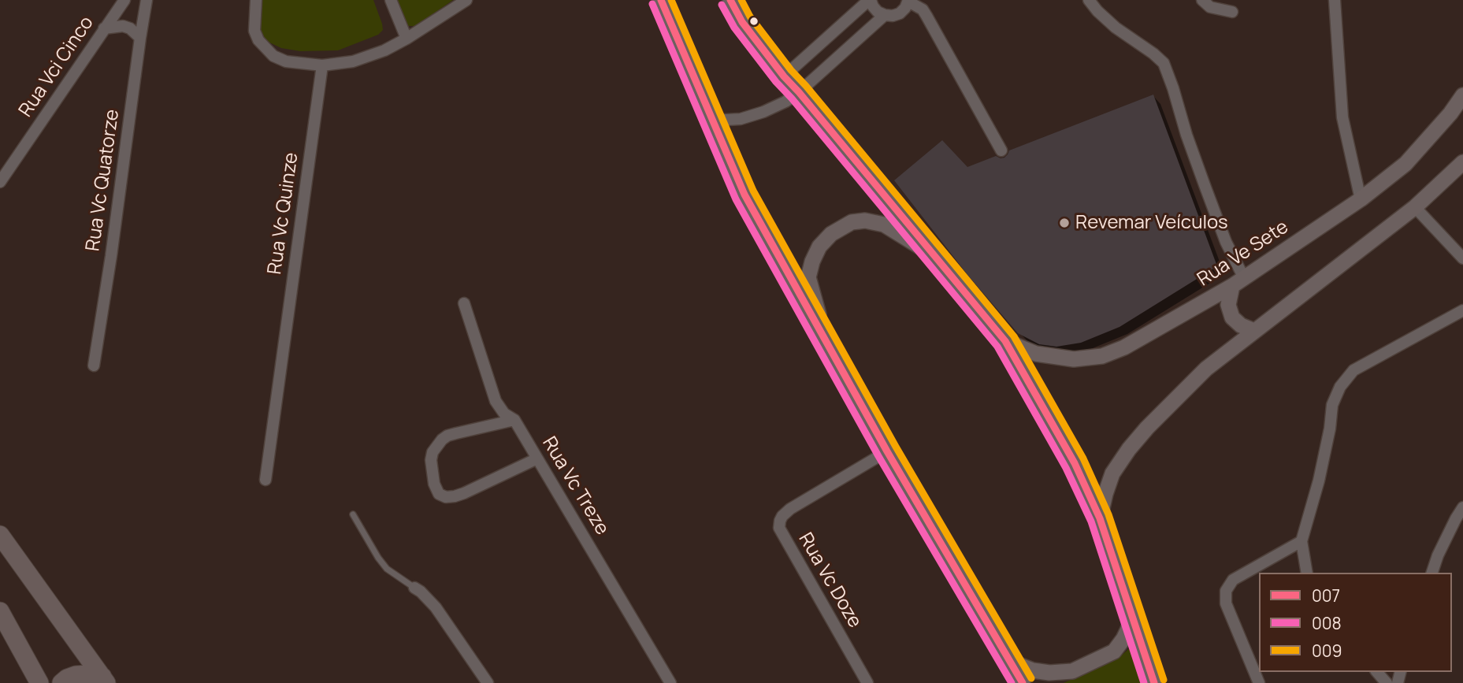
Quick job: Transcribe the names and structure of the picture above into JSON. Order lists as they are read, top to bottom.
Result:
{
  "streets": {
    "main road": ["Rua Ve Sete"],
    "street": [
      "Rua Vci Cinco",
      "Rua Vc Quatorze",
      "Rua Vc Quinze",
      "Rua Vc Treze",
      "Rua Vc Doze"
    ]
  },
  "places": ["Revemar Veículos"],
  "lines": ["transit line 007", "transit line 009", "transit line 008"],
  "legend": ["007", "008", "009"]
}
